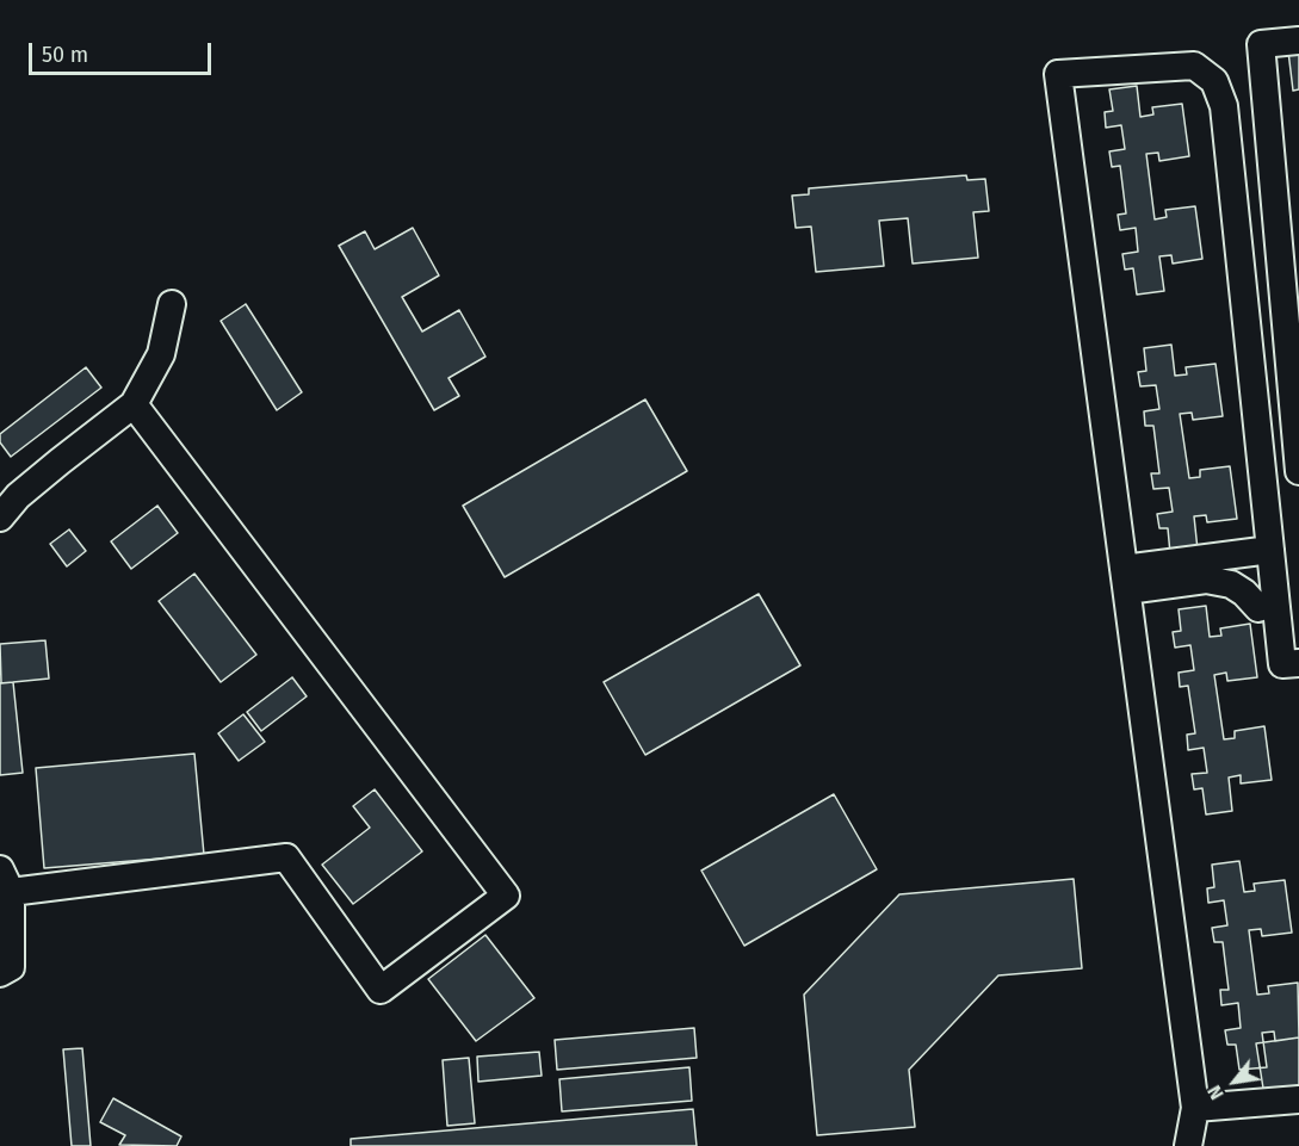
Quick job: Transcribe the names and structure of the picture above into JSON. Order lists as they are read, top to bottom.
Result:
{
  "scale_bar": "50 m",
  "north": "bottom left"
}
